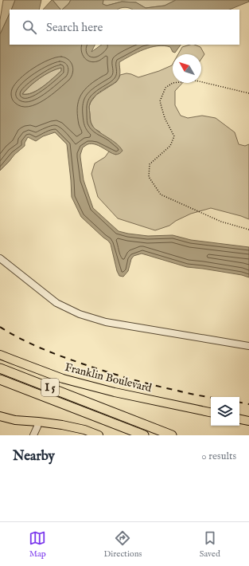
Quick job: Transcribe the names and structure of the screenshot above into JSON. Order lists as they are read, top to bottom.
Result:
{
  "streets": {
    "highway": ["I 5"],
    "main road": ["Franklin Boulevard"]
  },
  "north": "top left",
  "page": {
    "search": "Search here",
    "heading": ["Nearby", "0 results"],
    "nav": ["Map", "Directions", "Saved"]
  }
}
